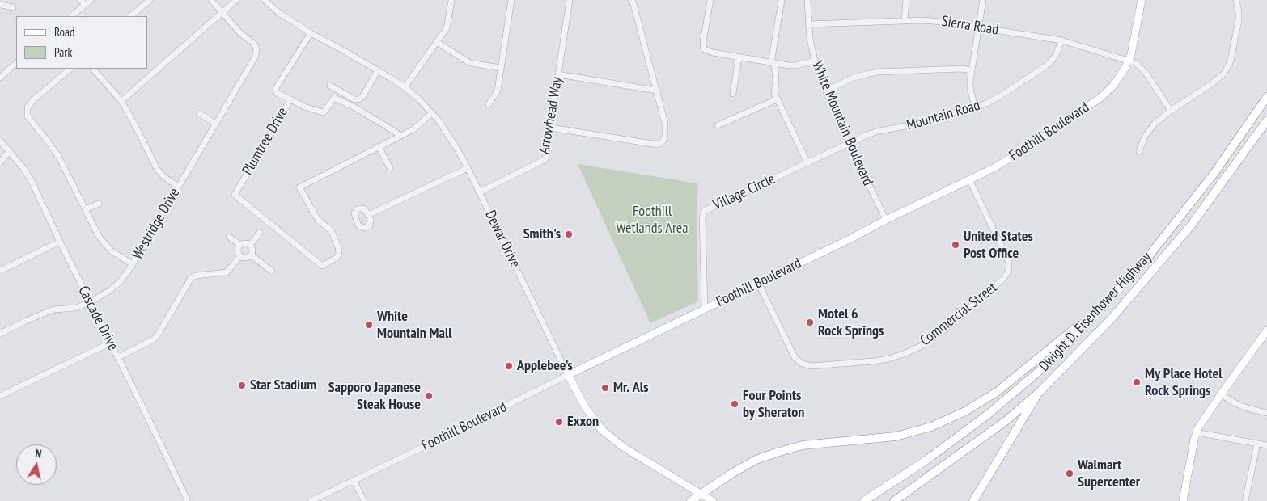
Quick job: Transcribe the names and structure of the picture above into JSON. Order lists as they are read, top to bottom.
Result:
{
  "streets": {
    "highway": ["Dwight D. Eisenhower Highway"],
    "main road": ["Foothill Boulevard", "Dewar Drive"],
    "street": [
      "Sierra Road",
      "Arrowhead Way",
      "Mountain Road",
      "White Mountain Boulevard",
      "Plumtree Drive",
      "Village Circle",
      "Westridge Drive",
      "Commercial Street",
      "Cascade Drive"
    ]
  },
  "crossings": [
    ["Sierra Road", "Mountain Road"],
    ["Sierra Road", "White Mountain Boulevard"],
    ["Sierra Road", "Foothill Boulevard"],
    ["Arrowhead Way", "Dewar Drive"],
    ["Mountain Road", "White Mountain Boulevard"],
    ["Mountain Road", "Village Circle"],
    ["White Mountain Boulevard", "Foothill Boulevard"],
    ["Foothill Boulevard", "Village Circle"],
    ["Foothill Boulevard", "Dewar Drive"],
    ["Foothill Boulevard", "Commercial Street"],
    ["Plumtree Drive", "Dewar Drive"],
    ["Westridge Drive", "Cascade Drive"]
  ],
  "parks": ["Foothill Wetlands Area"],
  "places": [
    "Smith's",
    "United States Post Office",
    "Motel 6 Rock Springs",
    "White Mountain Mall",
    "Applebee's",
    "My Place Hotel Rock Springs",
    "Star Stadium",
    "Mr. Als",
    "Sapporo Japanese Steak House",
    "Four Points by Sheraton",
    "Exxon",
    "Walmart Supercenter"
  ],
  "legend": ["Road", "Park"],
  "north": "top"
}
